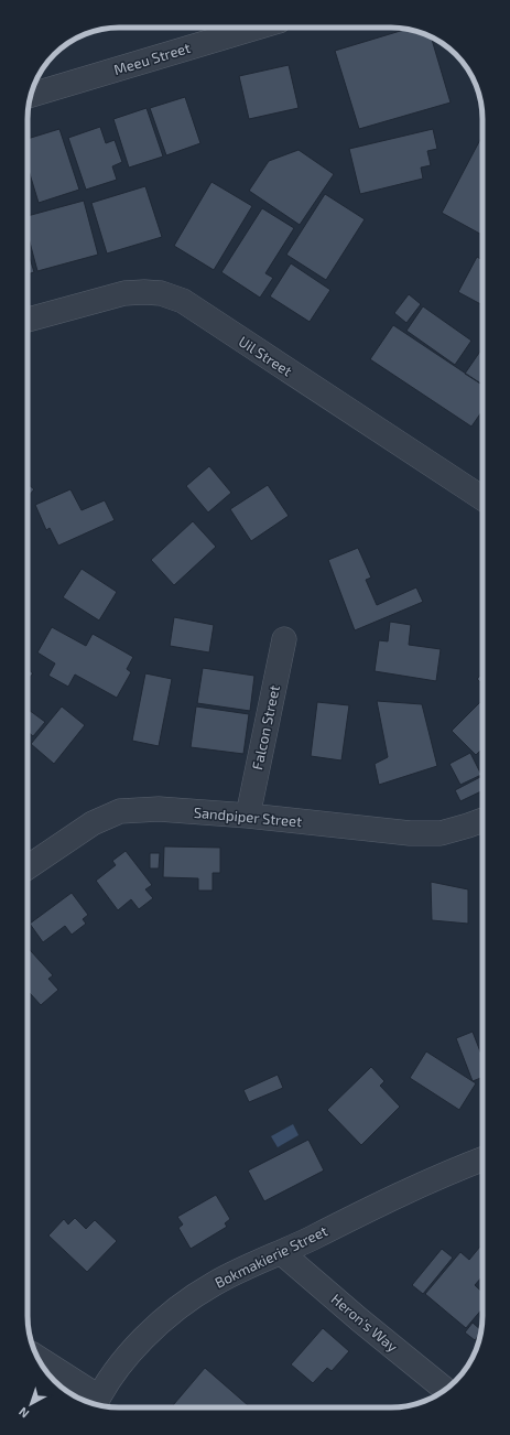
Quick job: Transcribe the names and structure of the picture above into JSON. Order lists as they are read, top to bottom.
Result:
{
  "streets": {
    "street": [
      "Meeu Street",
      "Uil Street",
      "Falcon Street",
      "Sandpiper Street",
      "Bokmakierie Street",
      "Heron's Way"
    ]
  },
  "crossings": [
    ["Falcon Street", "Sandpiper Street"],
    ["Bokmakierie Street", "Heron's Way"]
  ],
  "north": "bottom left"
}
